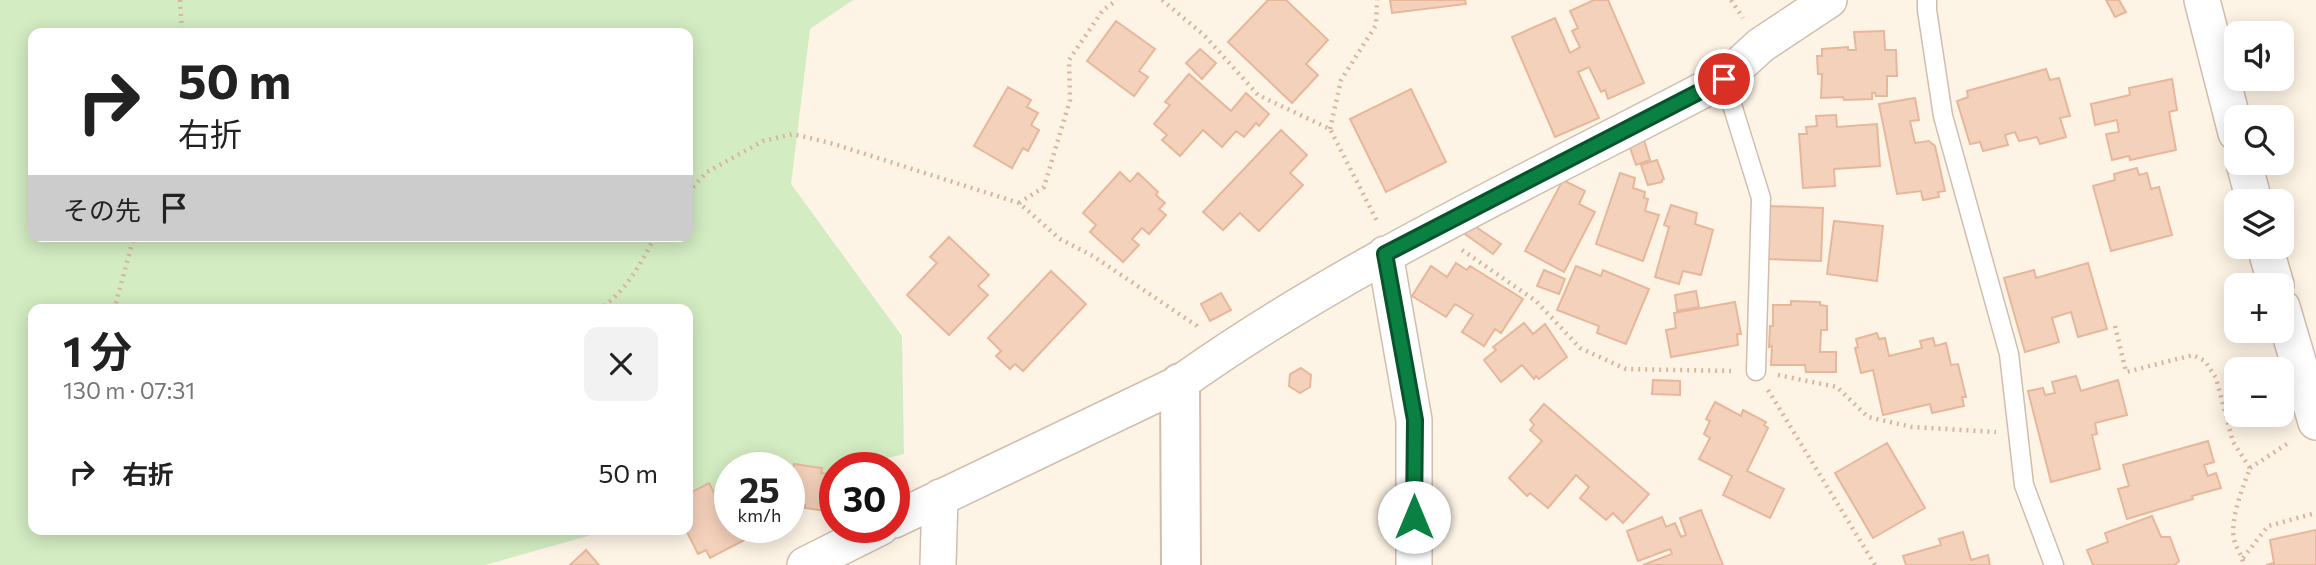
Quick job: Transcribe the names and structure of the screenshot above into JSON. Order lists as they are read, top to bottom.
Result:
{
  "page": {
    "map_buttons": ["+", "−"],
    "turn": ["50 m", "右折"],
    "then": "その先",
    "heading": ["1 分", "130 m · 07:31"],
    "list": [
      {
        "name": "右折",
        "value": "50 m"
      }
    ],
    "speed": "25 km/h",
    "limit": "30"
  }
}
